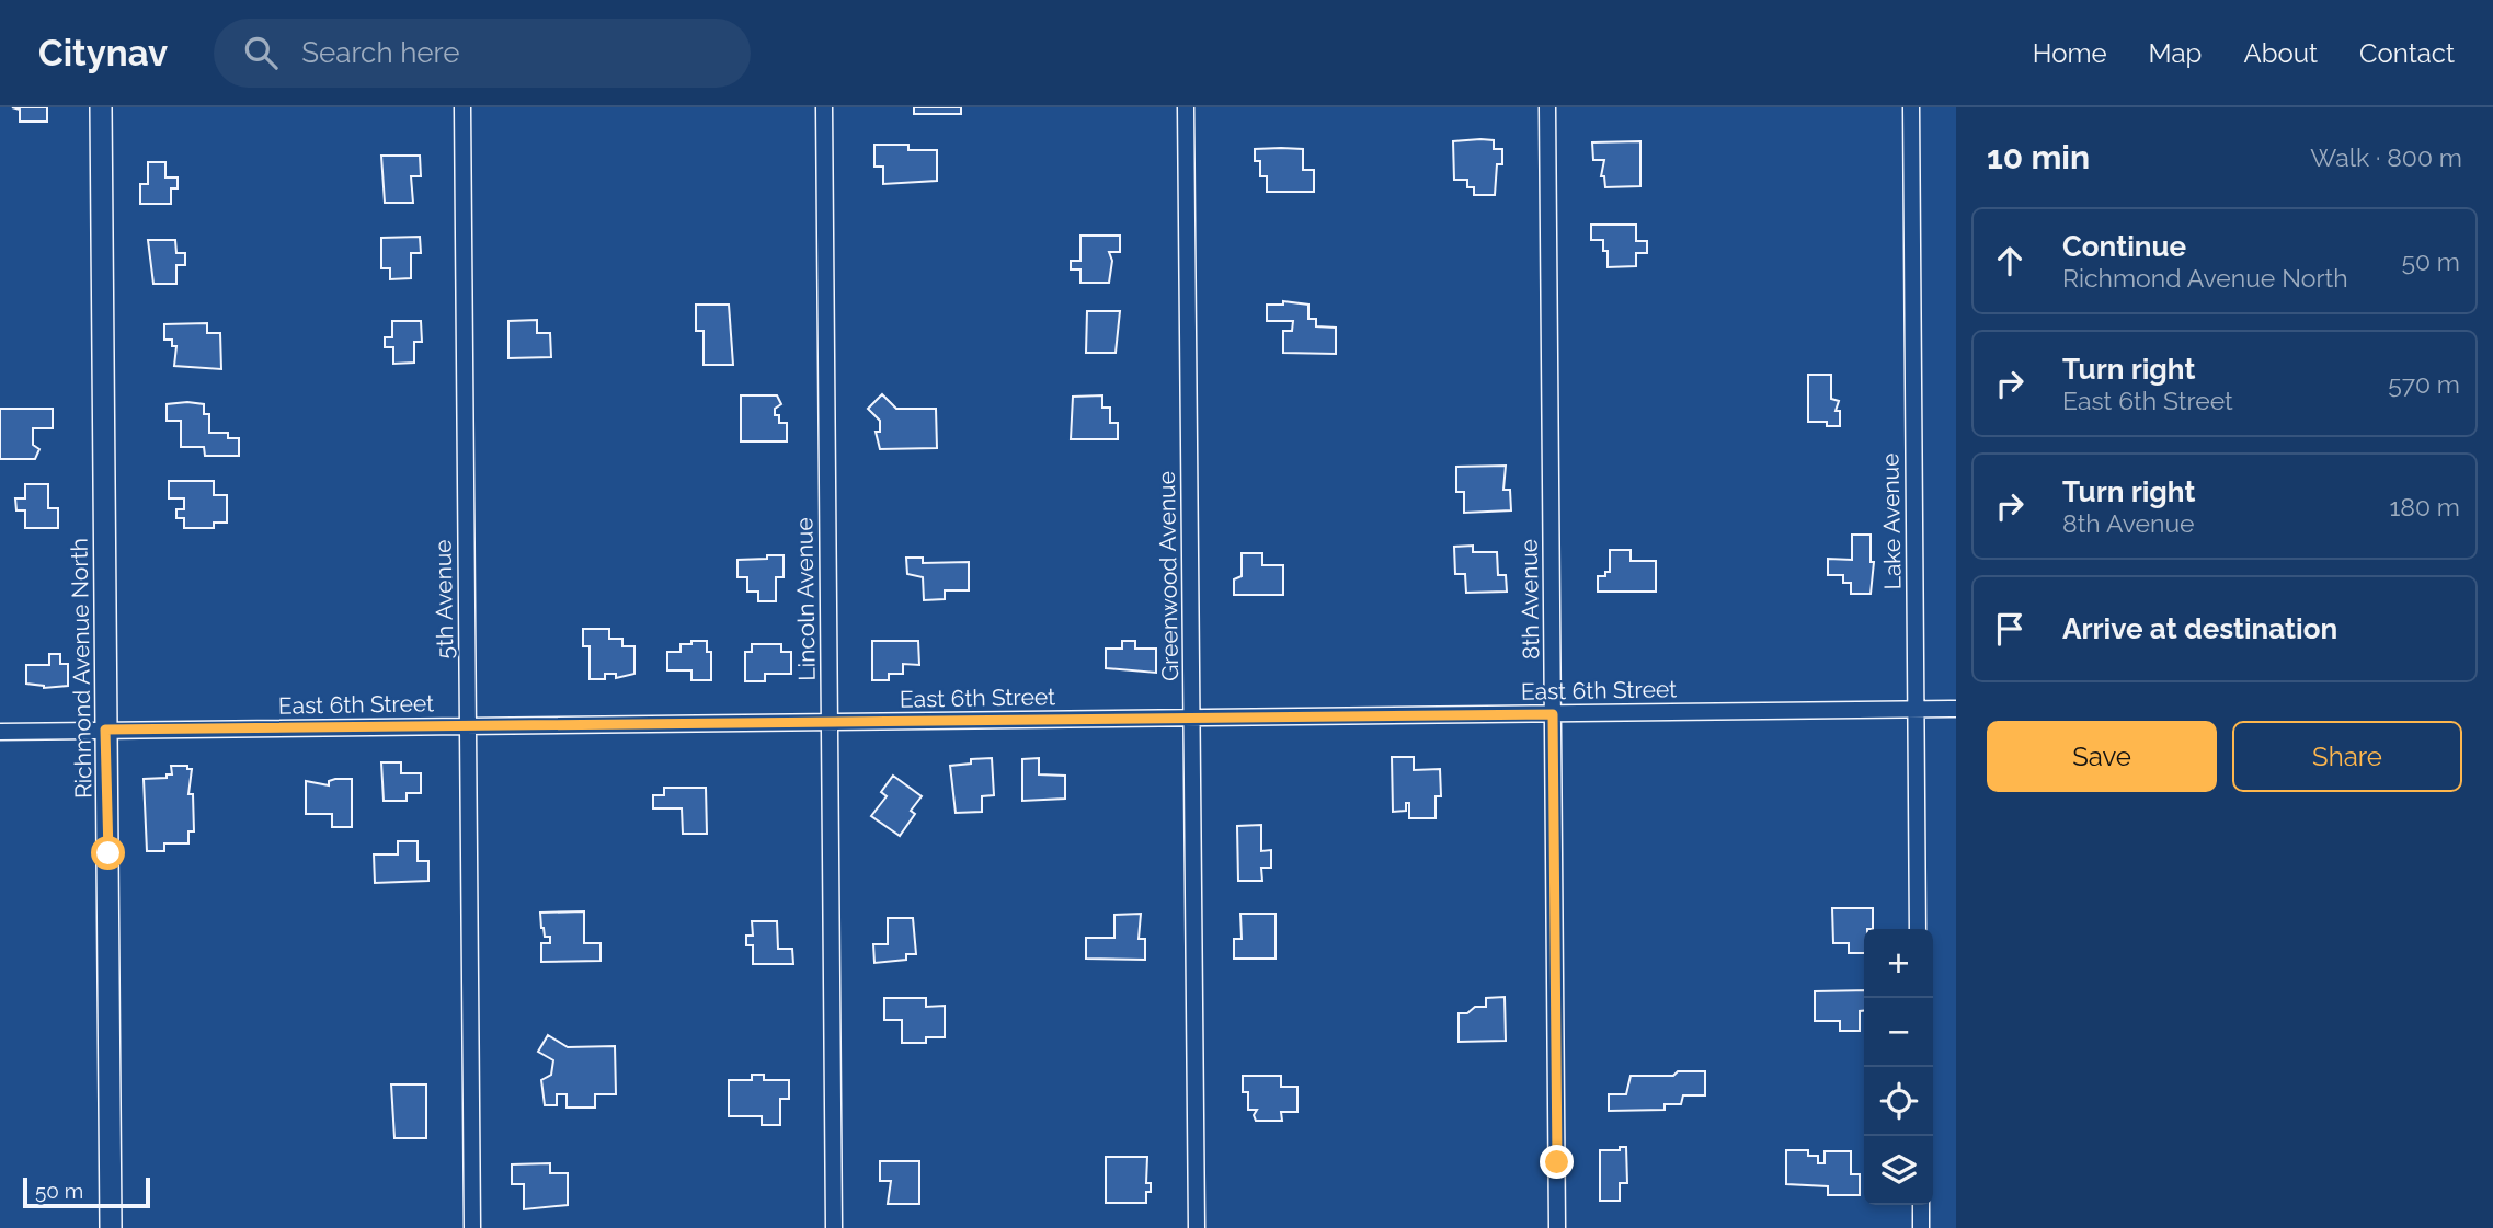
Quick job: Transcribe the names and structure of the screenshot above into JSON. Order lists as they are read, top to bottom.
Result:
{
  "streets": {
    "street": [
      "Lake Avenue",
      "Greenwood Avenue",
      "5th Avenue",
      "Lincoln Avenue",
      "8th Avenue",
      "Richmond Avenue North",
      "East 6th Street"
    ]
  },
  "crossings": [
    ["Lake Avenue", "East 6th Street"],
    ["Greenwood Avenue", "East 6th Street"],
    ["5th Avenue", "East 6th Street"],
    ["Lincoln Avenue", "East 6th Street"],
    ["8th Avenue", "East 6th Street"],
    ["Richmond Avenue North", "East 6th Street"]
  ],
  "scale_bar": "50 m",
  "page": {
    "header": "Citynav",
    "search": "Search here",
    "nav": [
      "Home",
      "Map",
      "About",
      "Contact"
    ],
    "heading": ["10 min", "Walk · 800 m"],
    "list": [
      ["Continue", "Richmond Avenue North", "50 m"],
      ["Turn right", "East 6th Street", "570 m"],
      ["Turn right", "8th Avenue", "180 m"],
      "Arrive at destination"
    ],
    "buttons": ["Save", "Share"],
    "map_buttons": ["+", "−"],
    "scale": "50 m"
  }
}
